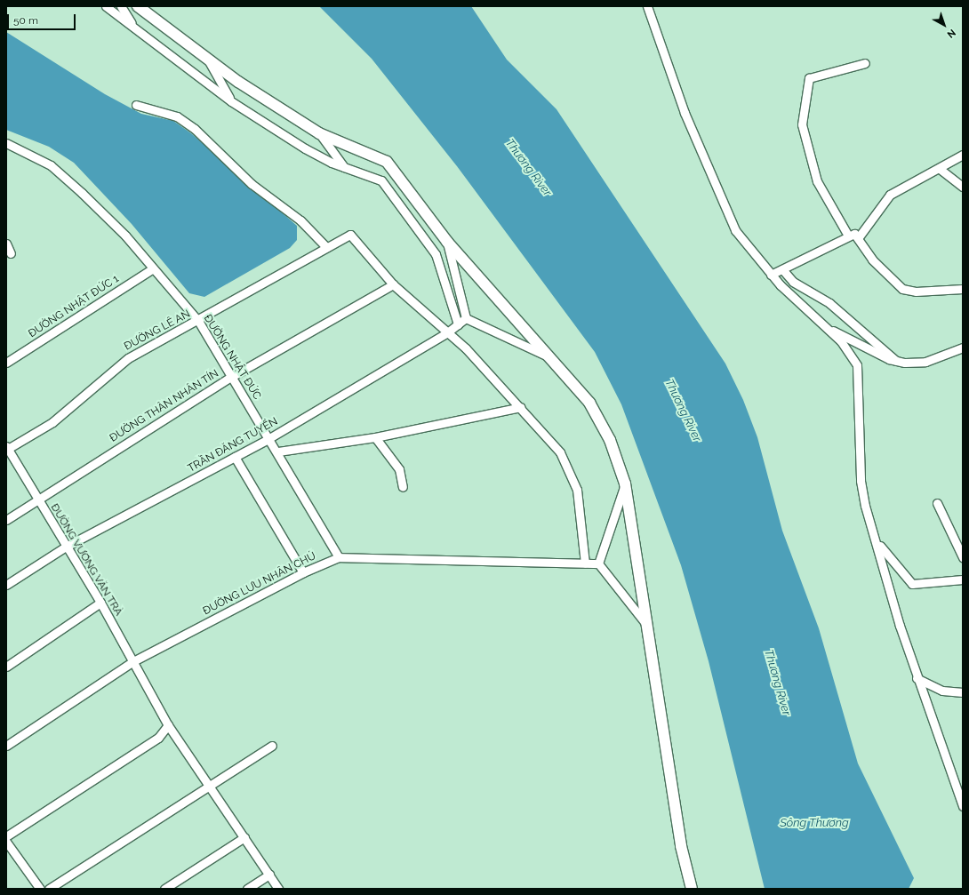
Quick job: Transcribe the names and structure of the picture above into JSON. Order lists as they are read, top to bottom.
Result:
{
  "streets": {
    "street": [
      "ĐƯỜNG NHẬT ĐỨC 1",
      "ĐƯỜNG LÊ AN",
      "ĐƯỜNG NHẬT ĐỨC",
      "ĐƯỜNG THÂN NHÂN TÍN",
      "TRẦN ĐĂNG TUYỂN",
      "ĐƯỜNG VƯƠNG VĂN TRÀ",
      "ĐƯỜNG LƯU NHÂN CHÚ"
    ]
  },
  "crossings": [
    ["ĐƯỜNG NHẬT ĐỨC 1", "ĐƯỜNG NHẬT ĐỨC"],
    ["ĐƯỜNG LÊ AN", "ĐƯỜNG NHẬT ĐỨC"],
    ["ĐƯỜNG LÊ AN", "ĐƯỜNG THÂN NHÂN TÍN"],
    ["ĐƯỜNG LÊ AN", "ĐƯỜNG VƯƠNG VĂN TRÀ"],
    ["ĐƯỜNG NHẬT ĐỨC", "ĐƯỜNG THÂN NHÂN TÍN"],
    ["ĐƯỜNG NHẬT ĐỨC", "TRẦN ĐĂNG TUYỂN"],
    ["ĐƯỜNG NHẬT ĐỨC", "ĐƯỜNG LƯU NHÂN CHÚ"],
    ["ĐƯỜNG THÂN NHÂN TÍN", "ĐƯỜNG VƯƠNG VĂN TRÀ"],
    ["TRẦN ĐĂNG TUYỂN", "ĐƯỜNG VƯƠNG VĂN TRÀ"],
    ["ĐƯỜNG VƯƠNG VĂN TRÀ", "ĐƯỜNG LƯU NHÂN CHÚ"]
  ],
  "water": ["Thương River", "Sông Thương"],
  "scale_bar": "50 m",
  "north": "bottom right"
}
